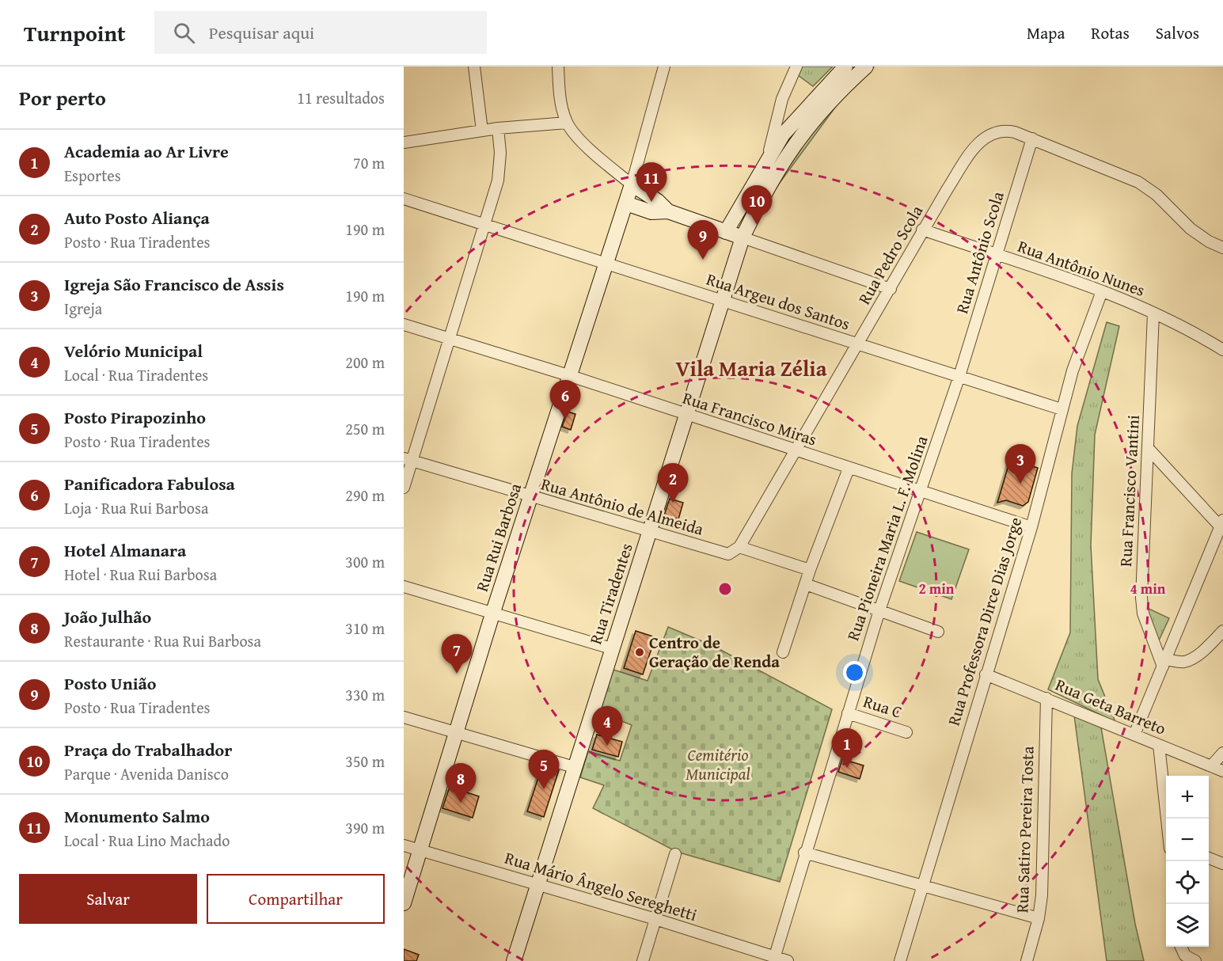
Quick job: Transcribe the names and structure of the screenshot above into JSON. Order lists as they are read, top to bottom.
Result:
{
  "streets": {
    "main road": ["Rua Rui Barbosa", "Rua Tiradentes"],
    "street": [
      "Rua Antônio Scola",
      "Rua Pedro Scola",
      "Rua Antônio Nunes",
      "Rua Argeu dos Santos",
      "Rua Francisco Miras",
      "Rua Francisco Vantini",
      "Rua Antônio de Almeida",
      "Rua Pioneira Maria L. F. Molina",
      "Rua Professora Dirce Dias Jorge",
      "Rua C",
      "Rua Geta Barreto",
      "Rua Satiro Pereira Tosta",
      "Rua Mário Ângelo Sereghetti"
    ]
  },
  "crossings": [
    ["Rua Antônio Scola", "Rua Pedro Scola"],
    ["Rua Antônio Scola", "Rua Antônio Nunes"],
    ["Rua Antônio Scola", "Rua Argeu dos Santos"],
    ["Rua Antônio Scola", "Rua Pioneira Maria L. F. Molina"],
    ["Rua Pedro Scola", "Rua Antônio Nunes"],
    ["Rua Pedro Scola", "Rua Argeu dos Santos"],
    ["Rua Pedro Scola", "Rua Francisco Miras"],
    ["Rua Pedro Scola", "Rua Antônio de Almeida"],
    ["Rua Antônio Nunes", "Rua Francisco Vantini"],
    ["Rua Antônio Nunes", "Rua Professora Dirce Dias Jorge"],
    ["Rua Argeu dos Santos", "Rua Rui Barbosa"],
    ["Rua Argeu dos Santos", "Rua Pioneira Maria L. F. Molina"],
    ["Rua Argeu dos Santos", "Rua Tiradentes"],
    ["Rua Argeu dos Santos", "Rua Professora Dirce Dias Jorge"],
    ["Rua Francisco Miras", "Rua Rui Barbosa"],
    ["Rua Francisco Miras", "Rua Pioneira Maria L. F. Molina"],
    ["Rua Francisco Miras", "Rua Tiradentes"],
    ["Rua Francisco Miras", "Rua Professora Dirce Dias Jorge"],
    ["Rua Antônio de Almeida", "Rua Rui Barbosa"],
    ["Rua Antônio de Almeida", "Rua Tiradentes"],
    ["Rua Rui Barbosa", "Rua Mário Ângelo Sereghetti"],
    ["Rua Pioneira Maria L. F. Molina", "Rua C"],
    ["Rua Pioneira Maria L. F. Molina", "Rua Mário Ângelo Sereghetti"],
    ["Rua Tiradentes", "Rua Mário Ângelo Sereghetti"],
    ["Rua Professora Dirce Dias Jorge", "Rua Geta Barreto"],
    ["Rua Geta Barreto", "Rua Satiro Pereira Tosta"]
  ],
  "districts": ["Vila Maria Zélia"],
  "parks": ["Cemitério Municipal"],
  "places": ["Centro de Geração de Renda"],
  "page": {
    "header": "Turnpoint",
    "search": "Pesquisar aqui",
    "nav": ["Mapa", "Rotas", "Salvos"],
    "heading": ["Por perto", "11 resultados"],
    "list": [
      {
        "mark": "1",
        "name": "Academia ao Ar Livre",
        "note": "Esportes",
        "value": "70 m"
      },
      {
        "mark": "2",
        "name": "Auto Posto Aliança",
        "note": "Posto · Rua Tiradentes",
        "value": "190 m"
      },
      {
        "mark": "3",
        "name": "Igreja São Francisco de Assis",
        "note": "Igreja",
        "value": "190 m"
      },
      {
        "mark": "4",
        "name": "Velório Municipal",
        "note": "Local · Rua Tiradentes",
        "value": "200 m"
      },
      {
        "mark": "5",
        "name": "Posto Pirapozinho",
        "note": "Posto · Rua Tiradentes",
        "value": "250 m"
      },
      {
        "mark": "6",
        "name": "Panificadora Fabulosa",
        "note": "Loja · Rua Rui Barbosa",
        "value": "290 m"
      },
      {
        "mark": "7",
        "name": "Hotel Almanara",
        "note": "Hotel · Rua Rui Barbosa",
        "value": "300 m"
      },
      {
        "mark": "8",
        "name": "João Julhão",
        "note": "Restaurante · Rua Rui Barbosa",
        "value": "310 m"
      },
      {
        "mark": "9",
        "name": "Posto União",
        "note": "Posto · Rua Tiradentes",
        "value": "330 m"
      },
      {
        "mark": "10",
        "name": "Praça do Trabalhador",
        "note": "Parque · Avenida Danisco",
        "value": "350 m"
      },
      {
        "mark": "11",
        "name": "Monumento Salmo",
        "note": "Local · Rua Lino Machado",
        "value": "390 m"
      }
    ],
    "pins": [
      "11",
      "10",
      "9",
      "6",
      "3",
      "2",
      "7",
      "4",
      "1",
      "5",
      "8"
    ],
    "map_buttons": ["+", "−"],
    "buttons": ["Salvar", "Compartilhar"]
  },
  "rings": ["2 min", "4 min"]
}
